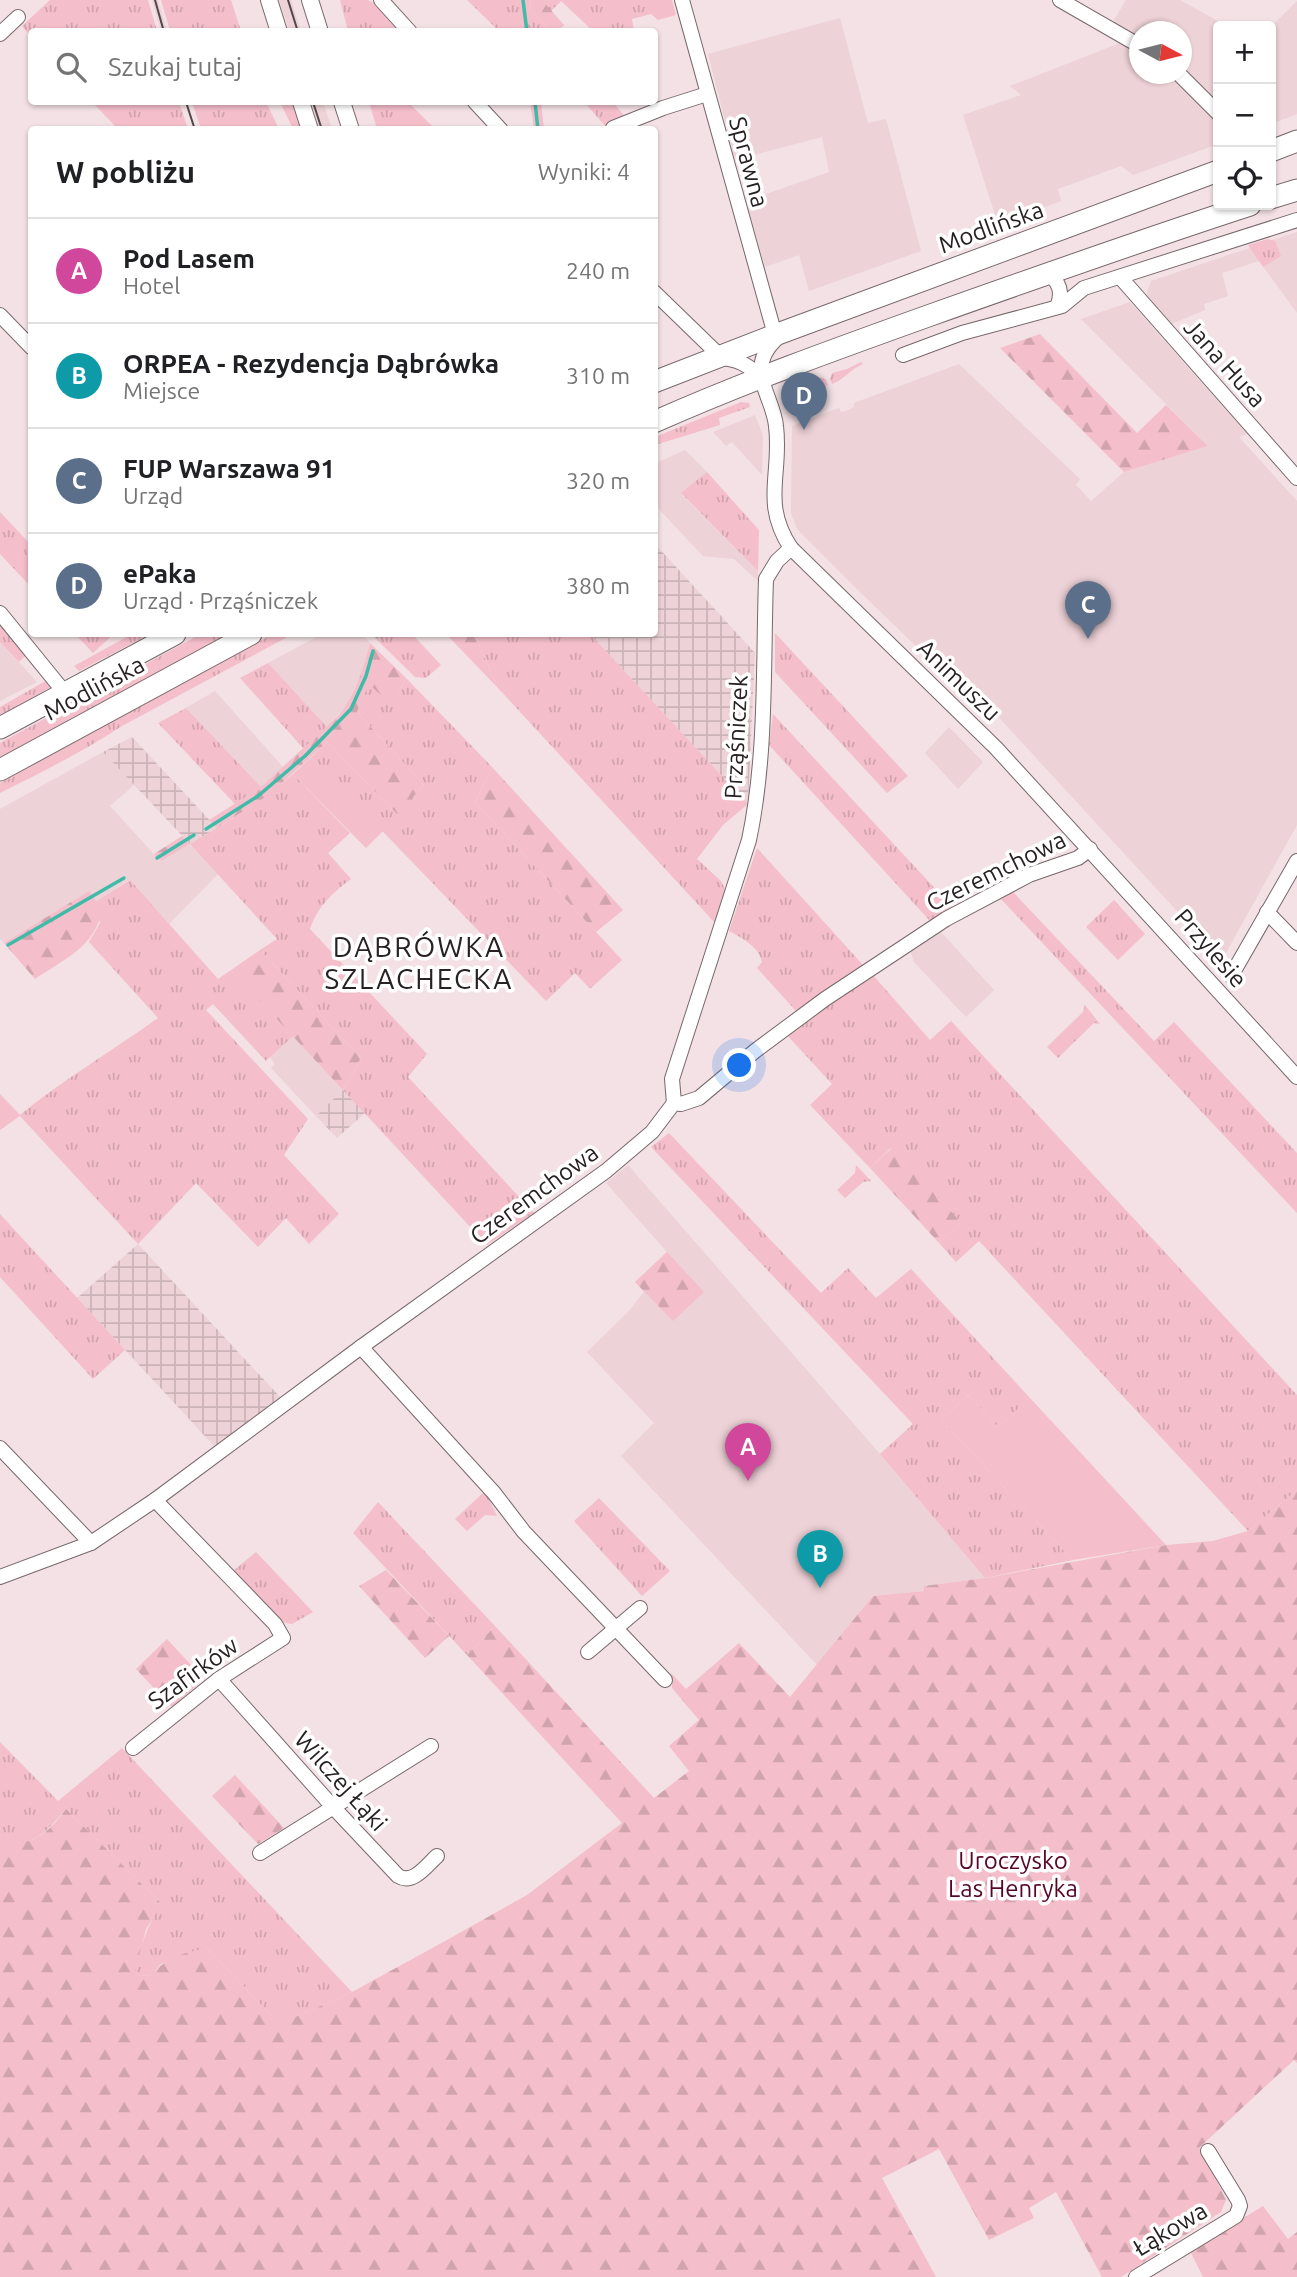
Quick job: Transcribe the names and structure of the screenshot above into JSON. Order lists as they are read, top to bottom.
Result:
{
  "streets": {
    "main road": ["Modlińska"],
    "street": [
      "Sprawna",
      "Jana Husa",
      "Animuszu",
      "Prząśniczek",
      "Czeremchowa",
      "Przylesie",
      "Szafirków",
      "Wilczej Łąki",
      "Łąkowa"
    ]
  },
  "crossings": [
    ["Sprawna", "Modlińska"],
    ["Animuszu", "Prząśniczek"],
    ["Animuszu", "Czeremchowa"],
    ["Animuszu", "Przylesie"],
    ["Prząśniczek", "Czeremchowa"],
    ["Czeremchowa", "Przylesie"],
    ["Czeremchowa", "Szafirków"],
    ["Szafirków", "Wilczej Łąki"]
  ],
  "districts": ["DĄBRÓWKA SZLACHECKA"],
  "parks": ["Uroczysko Las Henryka"],
  "north": "right",
  "page": {
    "map_buttons": ["+", "−"],
    "search": "Szukaj tutaj",
    "heading": ["W pobliżu", "Wyniki: 4"],
    "list": [
      {
        "mark": "A",
        "name": "Pod Lasem",
        "note": "Hotel",
        "value": "240 m"
      },
      {
        "mark": "B",
        "name": "ORPEA - Rezydencja Dąbrówka",
        "note": "Miejsce",
        "value": "310 m"
      },
      {
        "mark": "C",
        "name": "FUP Warszawa 91",
        "note": "Urząd",
        "value": "320 m"
      },
      {
        "mark": "D",
        "name": "ePaka",
        "note": "Urząd · Prząśniczek",
        "value": "380 m"
      }
    ],
    "pins": [
      "D",
      "C",
      "A",
      "B"
    ]
  }
}
